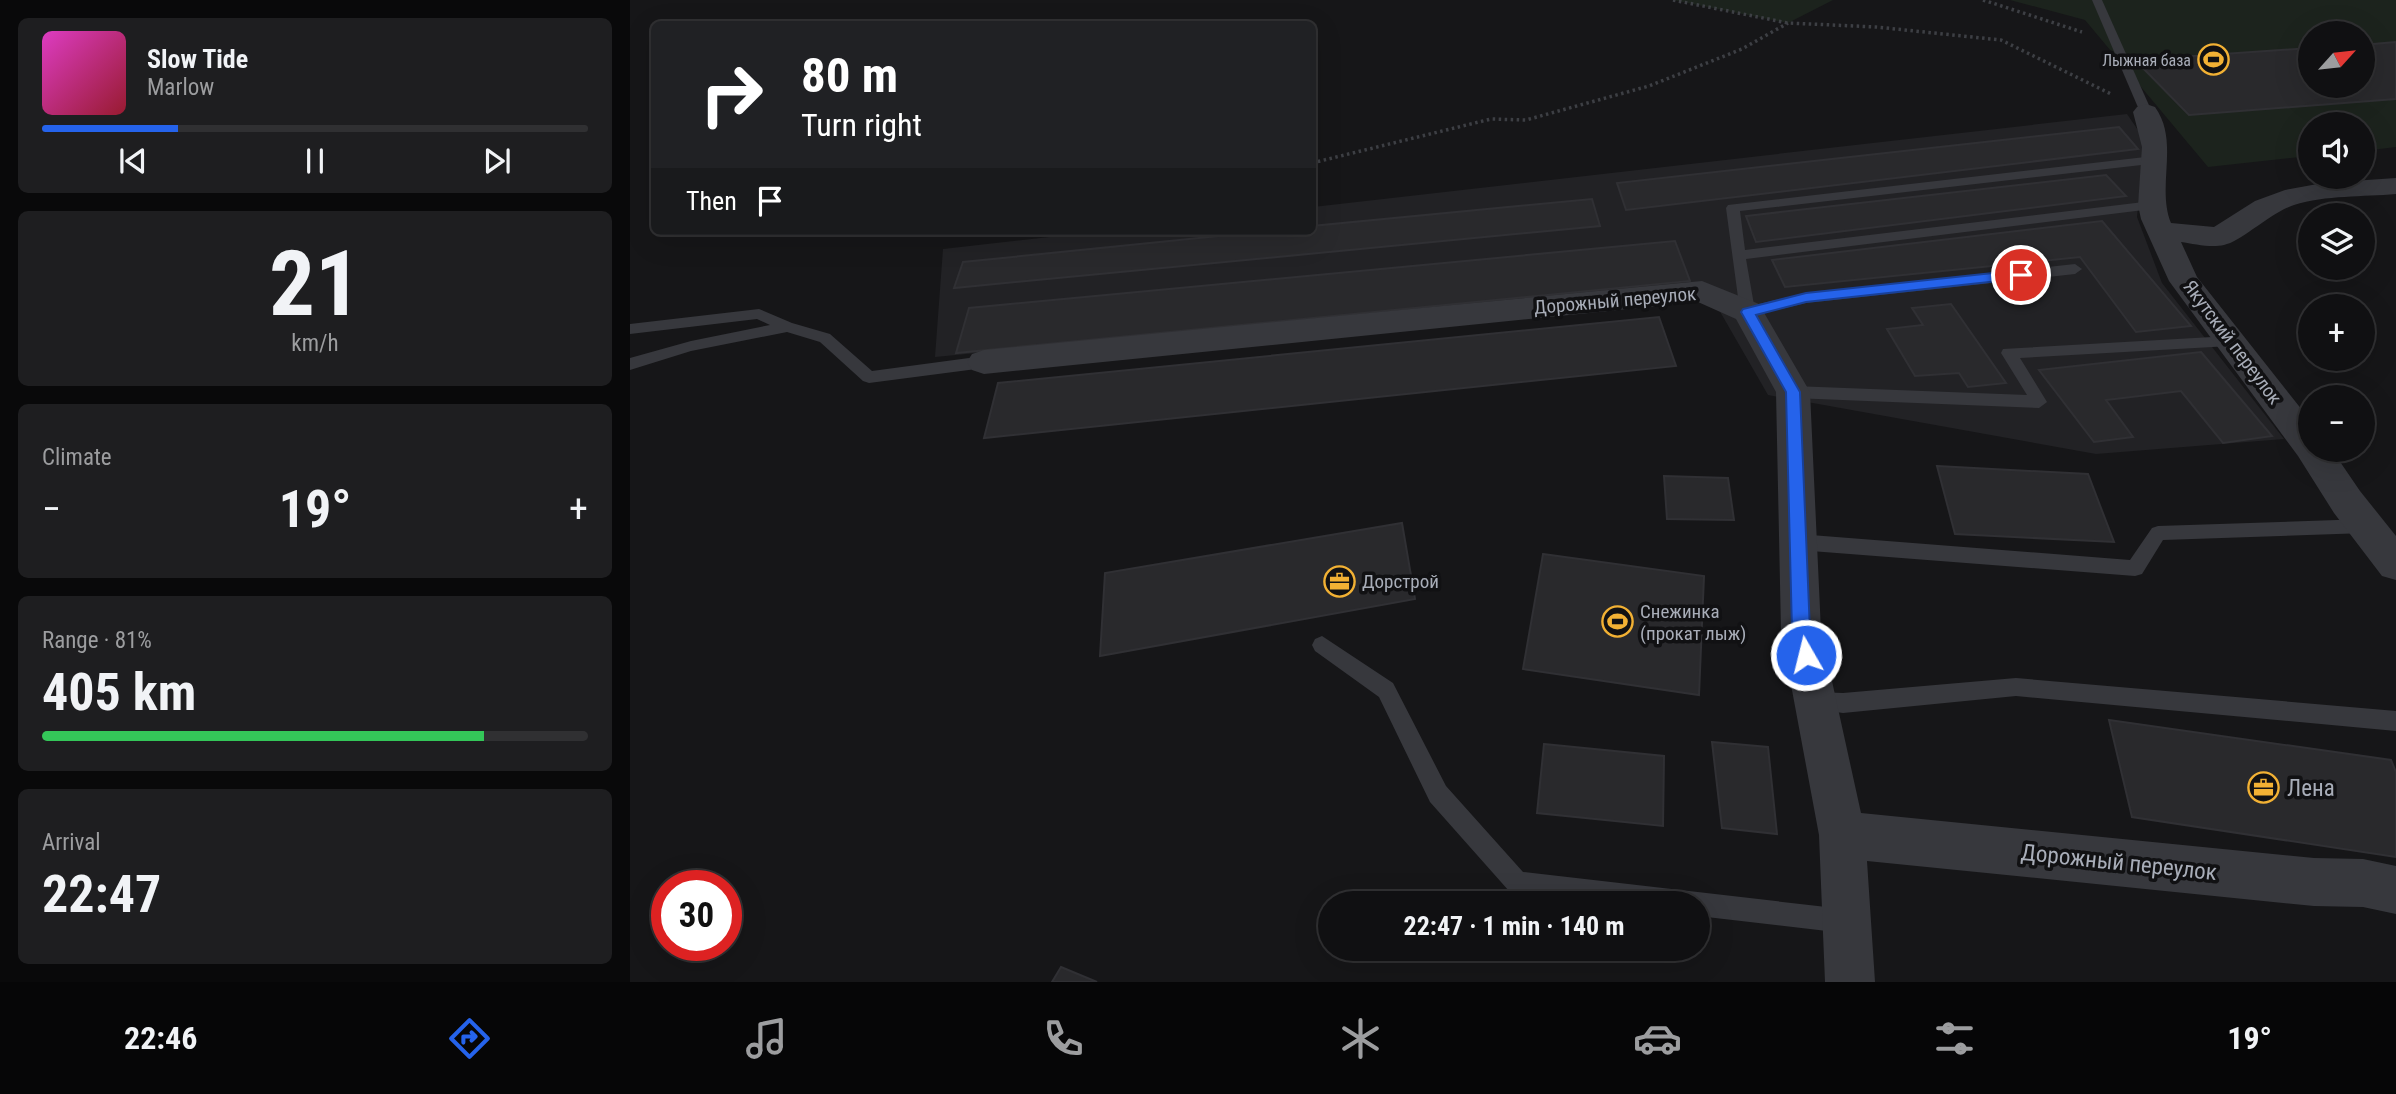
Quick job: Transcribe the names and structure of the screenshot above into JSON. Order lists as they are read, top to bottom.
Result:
{
  "streets": {
    "street": ["Дорожный переулок", "Якутский переулок"]
  },
  "places": {
    "sports": ["Лыжная база", "Снежинка (прокат лыж)"],
    "office": ["Дорстрой", "Лена"]
  },
  "north": "top right",
  "page": {
    "map_buttons": ["+", "−"],
    "turn": ["80 m", "Turn right"],
    "song": ["Slow Tide", "Marlow"],
    "then": "Then",
    "tile": [
      ["21", "km/h"],
      "Climate",
      ["Range · 81%", "405 km"],
      ["Arrival", "22:47"]
    ],
    "heat": ["−", "19°", "+"],
    "limit": "30",
    "trip": "22:47 · 1 min · 140 m",
    "tabs": ["22:46", "19°"]
  }
}
